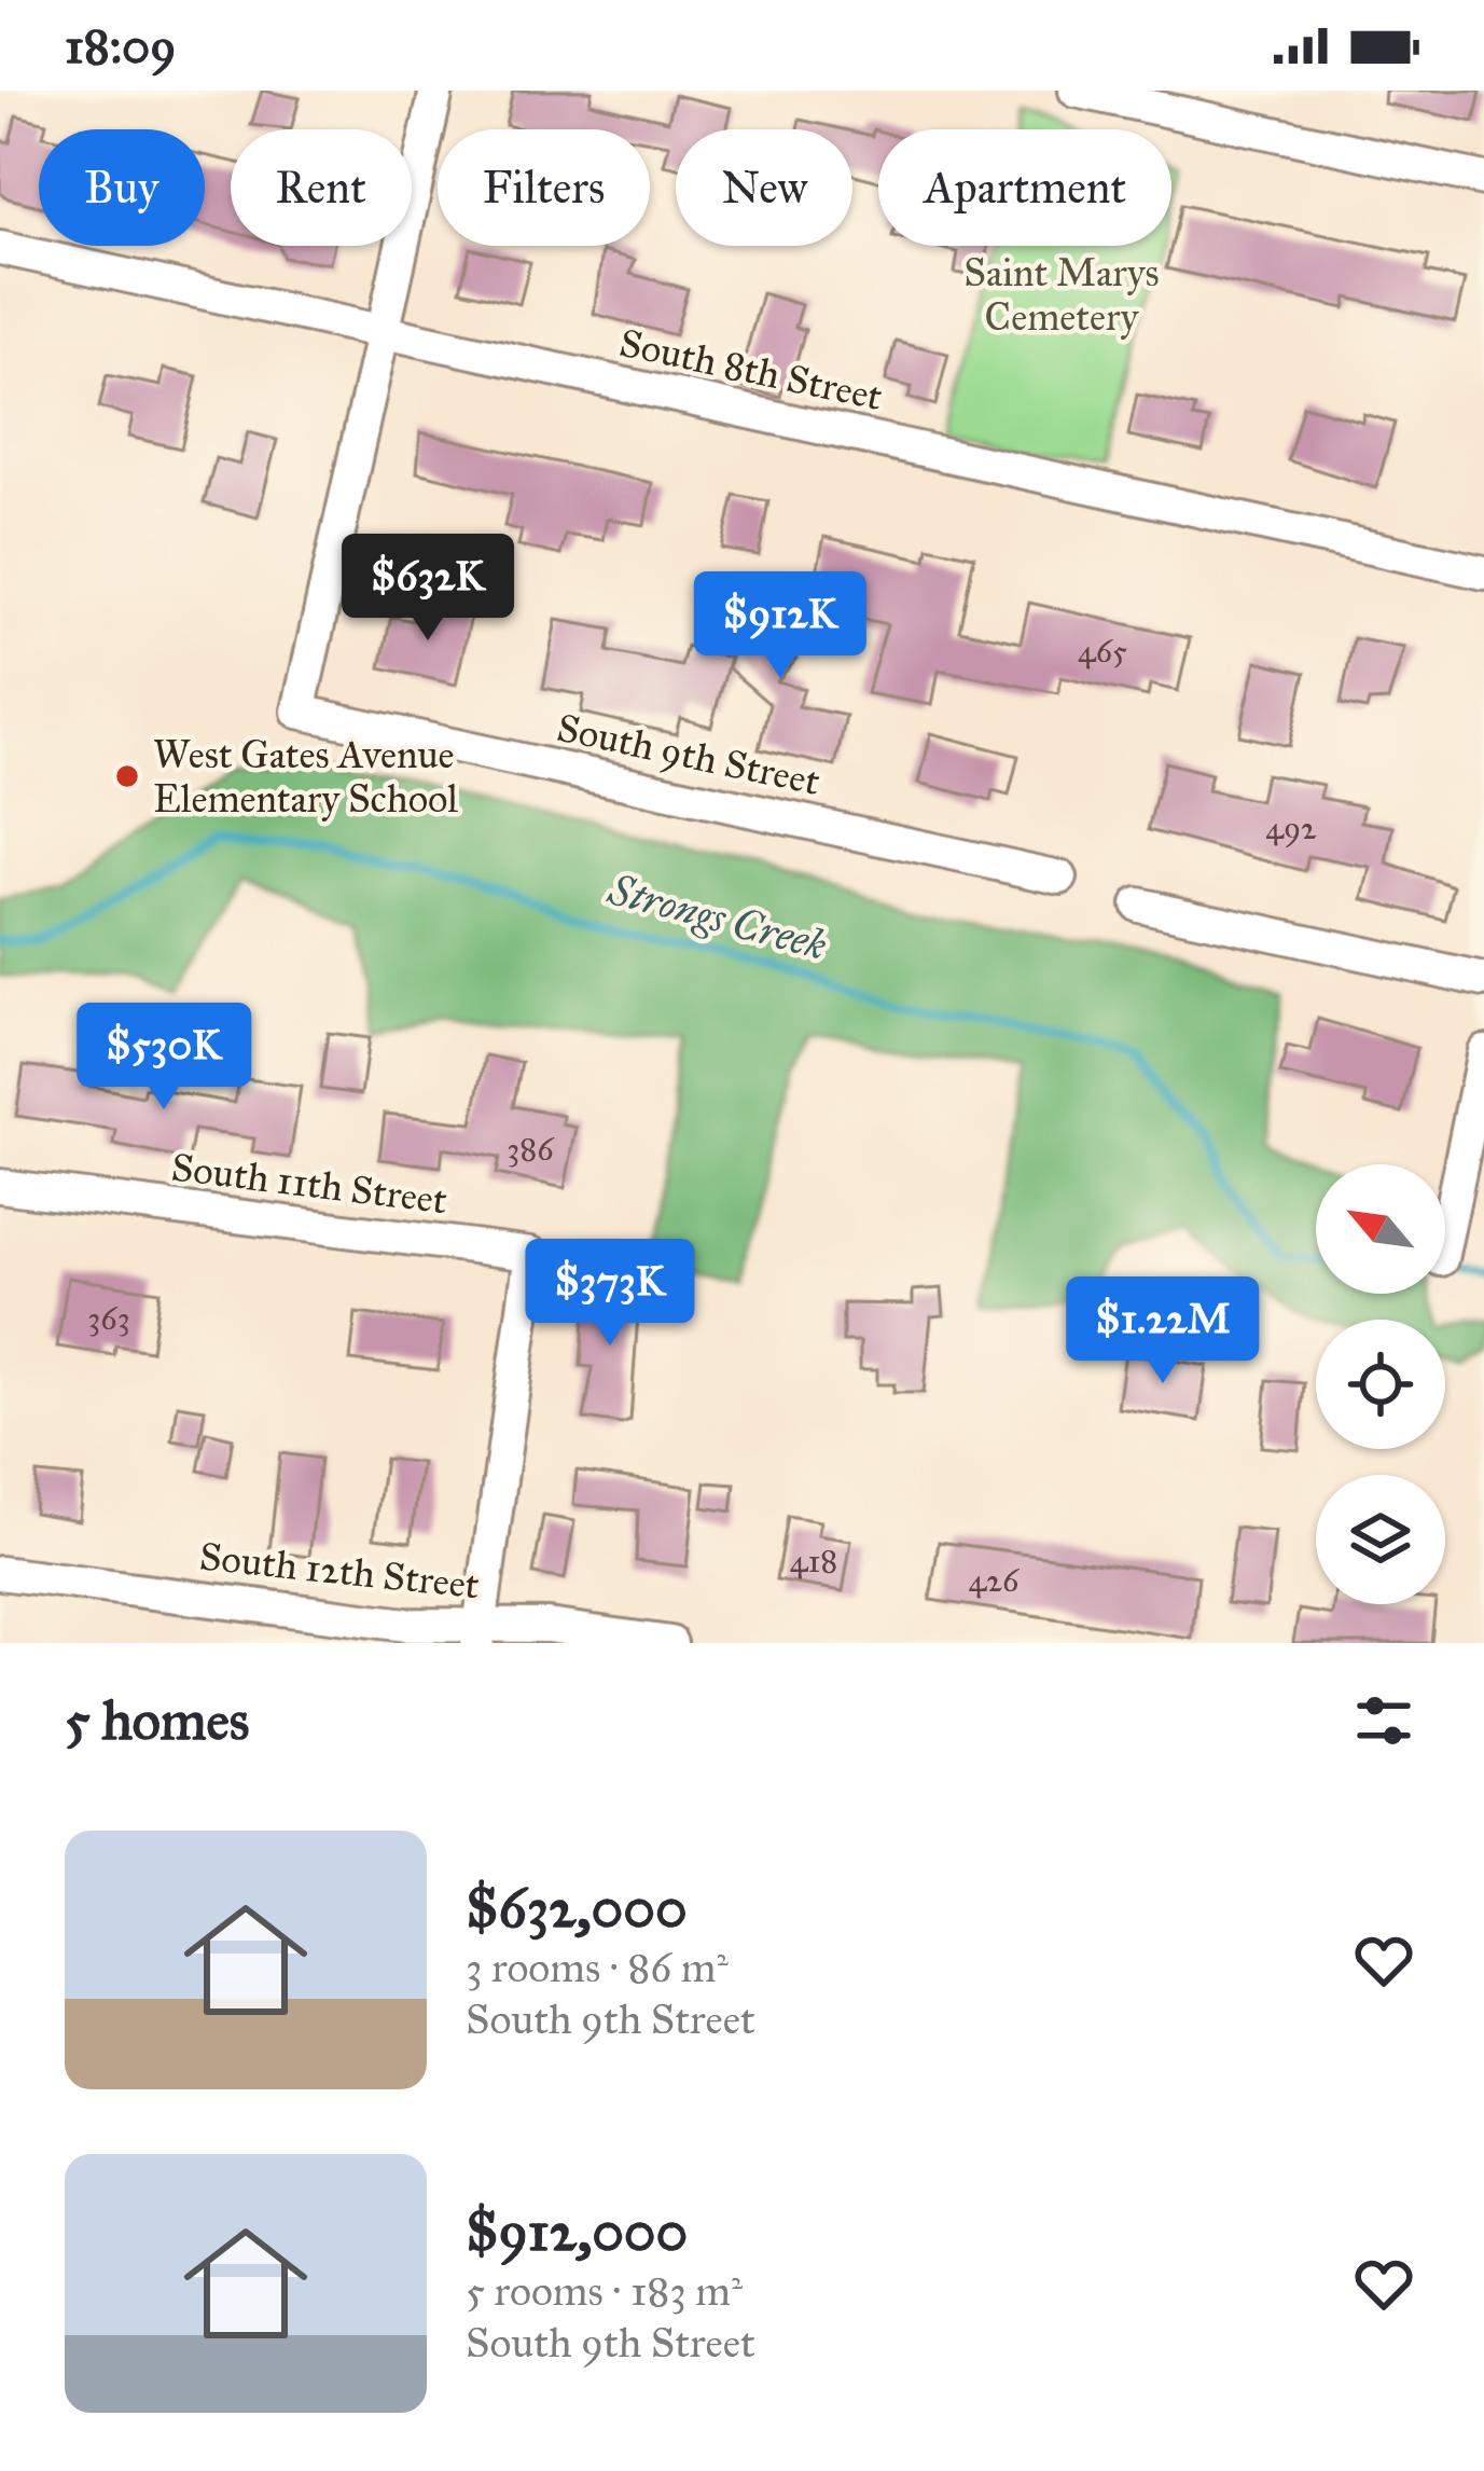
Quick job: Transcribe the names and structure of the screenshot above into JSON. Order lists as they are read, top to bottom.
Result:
{
  "streets": {
    "street": [
      "South 8th Street",
      "South 9th Street",
      "South 11th Street",
      "South 12th Street"
    ]
  },
  "crossings": [
    ["South 8th Street", "South 9th Street"],
    ["South 11th Street", "South 12th Street"]
  ],
  "water": ["Strongs Creek"],
  "parks": ["Saint Marys Cemetery"],
  "places": ["West Gates Avenue Elementary School"],
  "house_numbers": [
    "465",
    "492",
    "386",
    "363",
    "418",
    "426"
  ],
  "north": "top left",
  "page": {
    "status": "18:09",
    "chip": [
      "Buy",
      "Rent",
      "Filters",
      "New",
      "Apartment"
    ],
    "price": [
      "$632K",
      "$912K",
      "$530K",
      "$373K",
      "$1.22M"
    ],
    "heading": "5 homes",
    "list": [
      {
        "name": "$632,000",
        "note": "3 rooms · 86 m² · South 9th Street"
      },
      {
        "name": "$912,000",
        "note": "5 rooms · 183 m² · South 9th Street"
      }
    ]
  }
}
